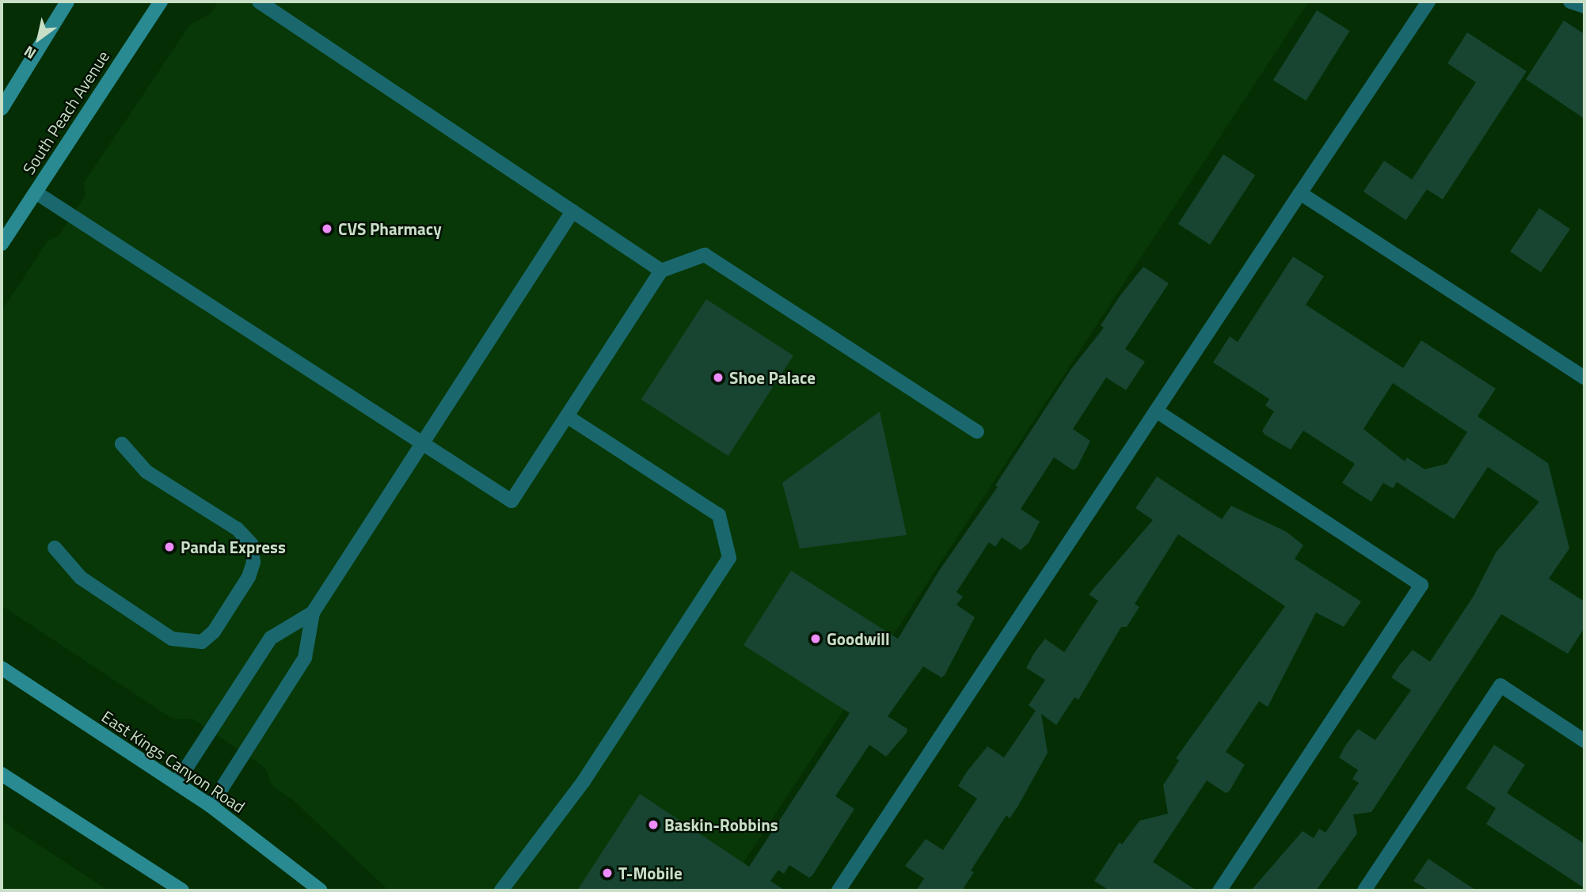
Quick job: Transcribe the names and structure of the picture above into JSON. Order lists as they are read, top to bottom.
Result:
{
  "streets": {
    "main road": ["South Peach Avenue", "East Kings Canyon Road"]
  },
  "places": [
    "CVS Pharmacy",
    "Shoe Palace",
    "Panda Express",
    "Goodwill",
    "Baskin-Robbins",
    "T-Mobile"
  ],
  "north": "bottom left"
}
